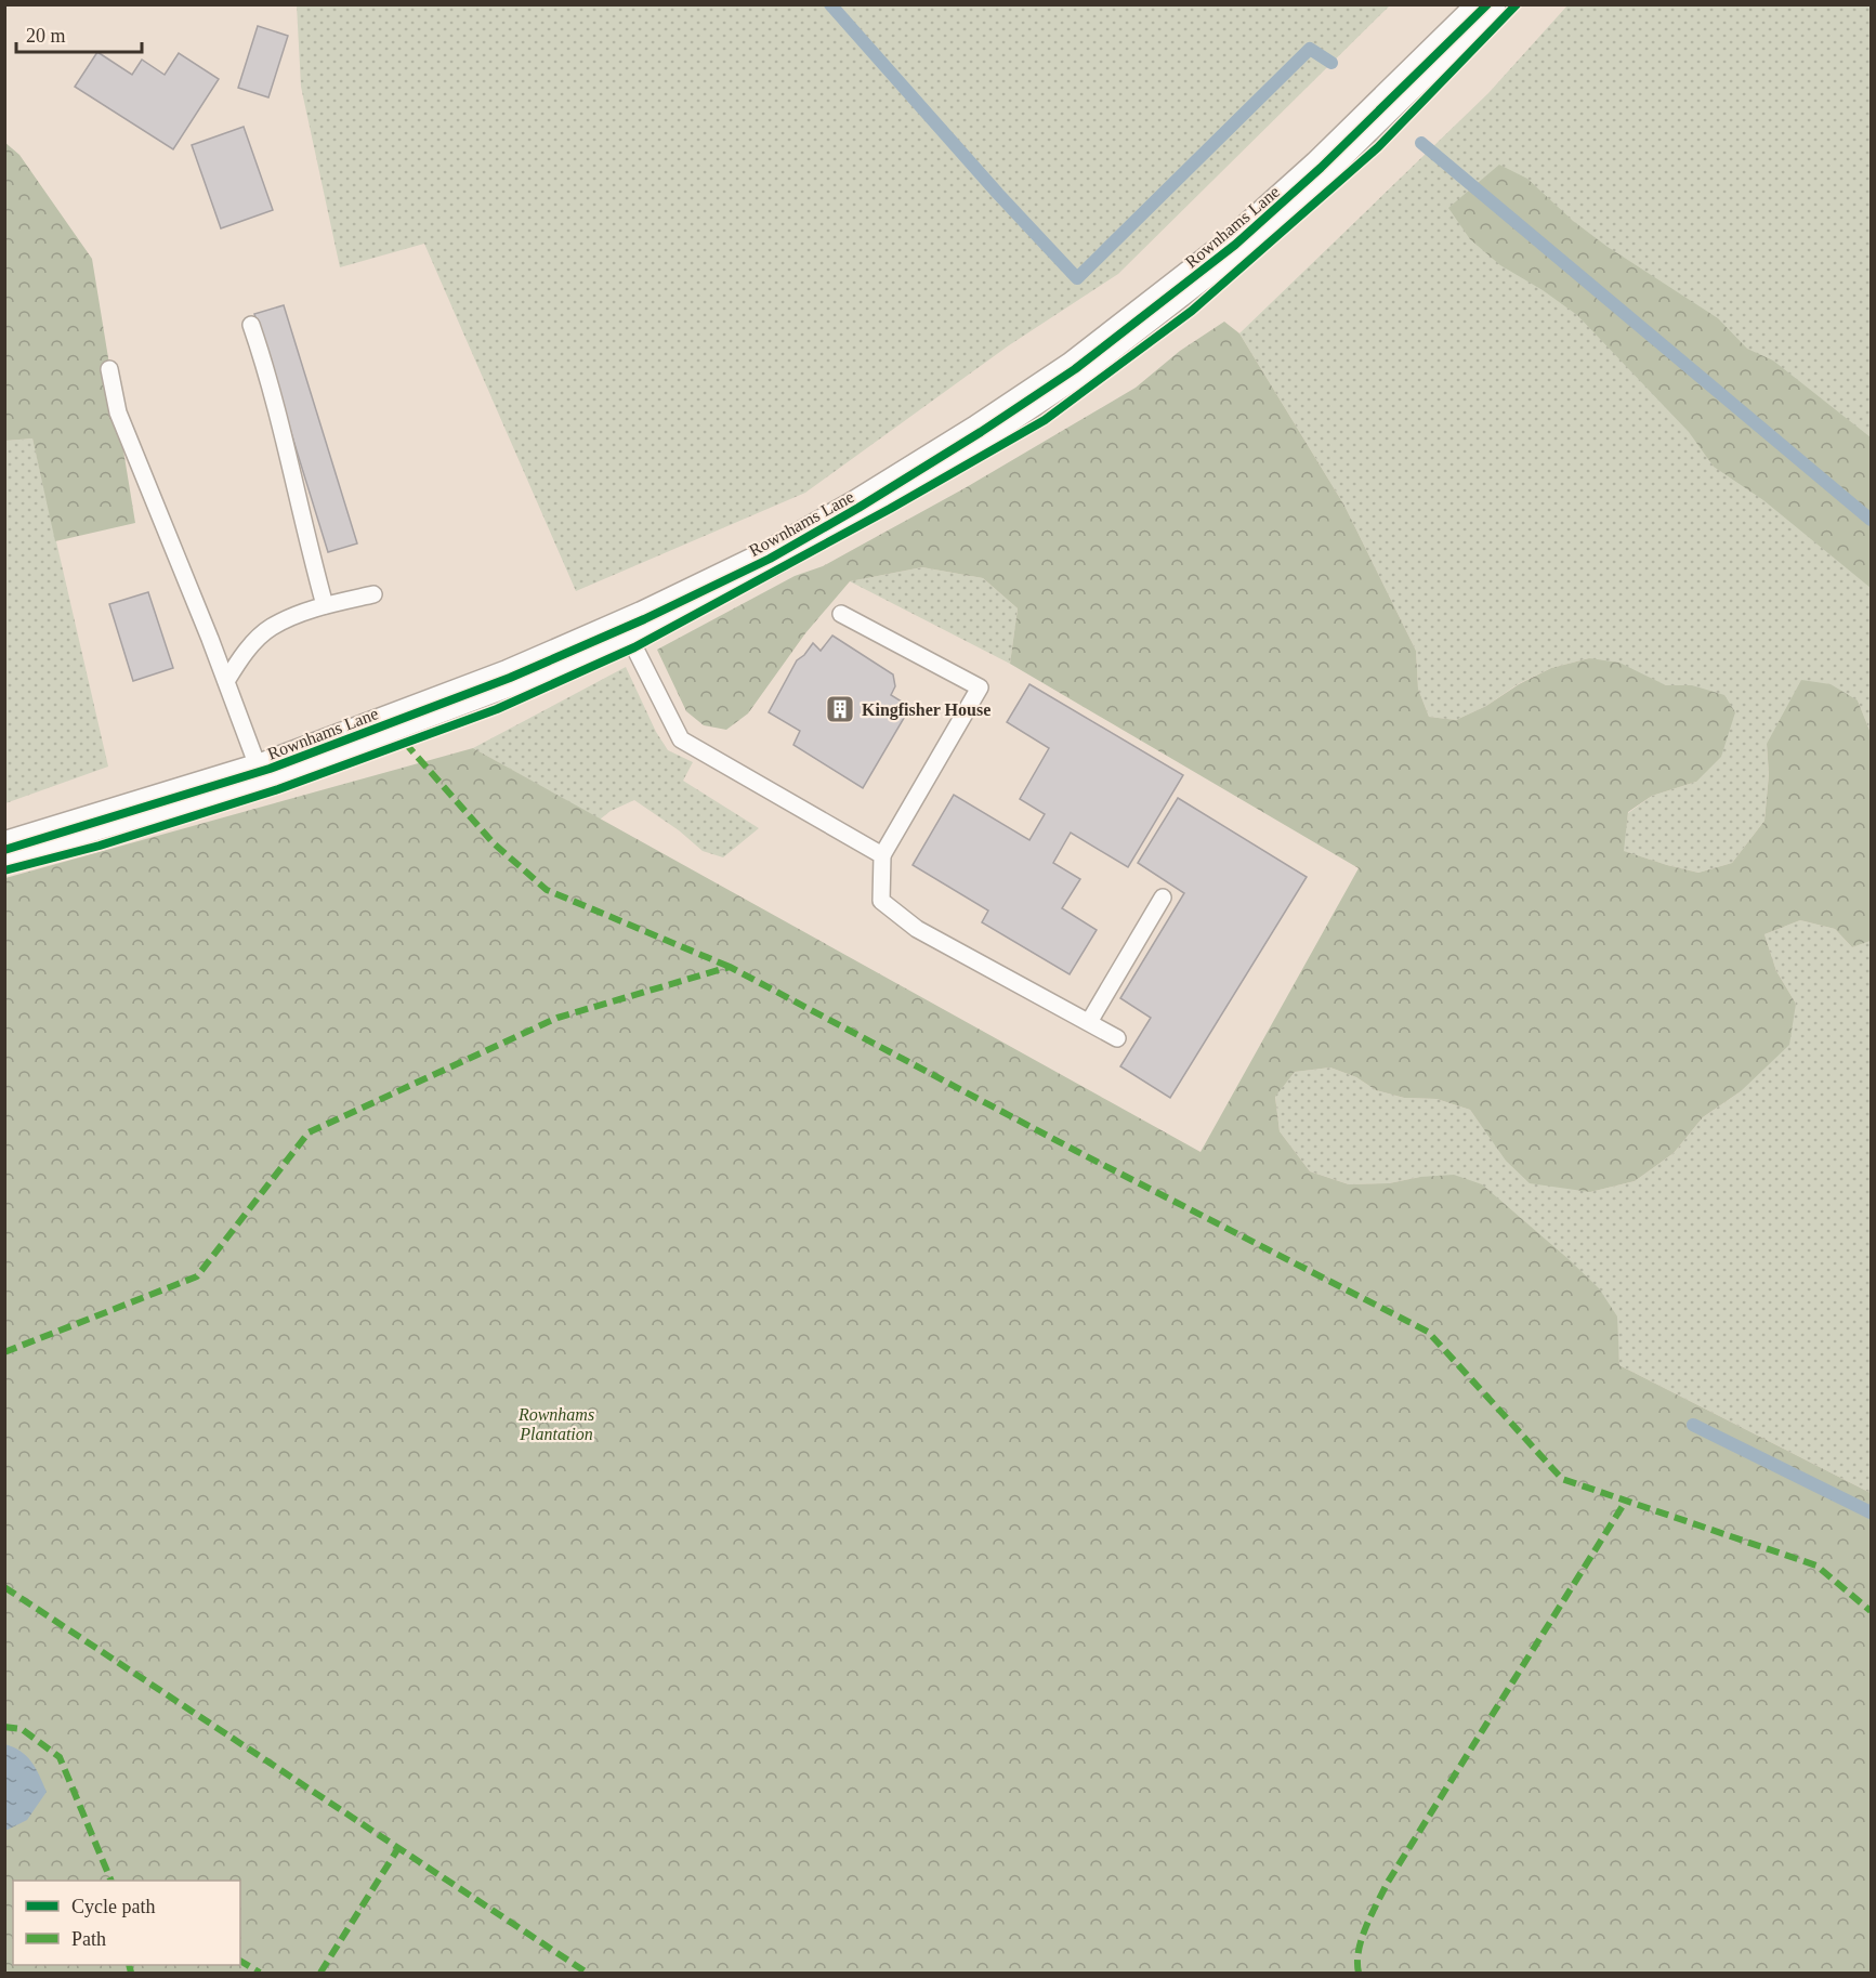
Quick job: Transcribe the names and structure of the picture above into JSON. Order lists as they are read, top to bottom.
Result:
{
  "streets": {
    "street": ["Rownhams Lane"]
  },
  "parks": ["Rownhams Plantation"],
  "places": {
    "building": ["Kingfisher House"]
  },
  "legend": ["Cycle path", "Path"],
  "scale_bar": "20 m"
}
